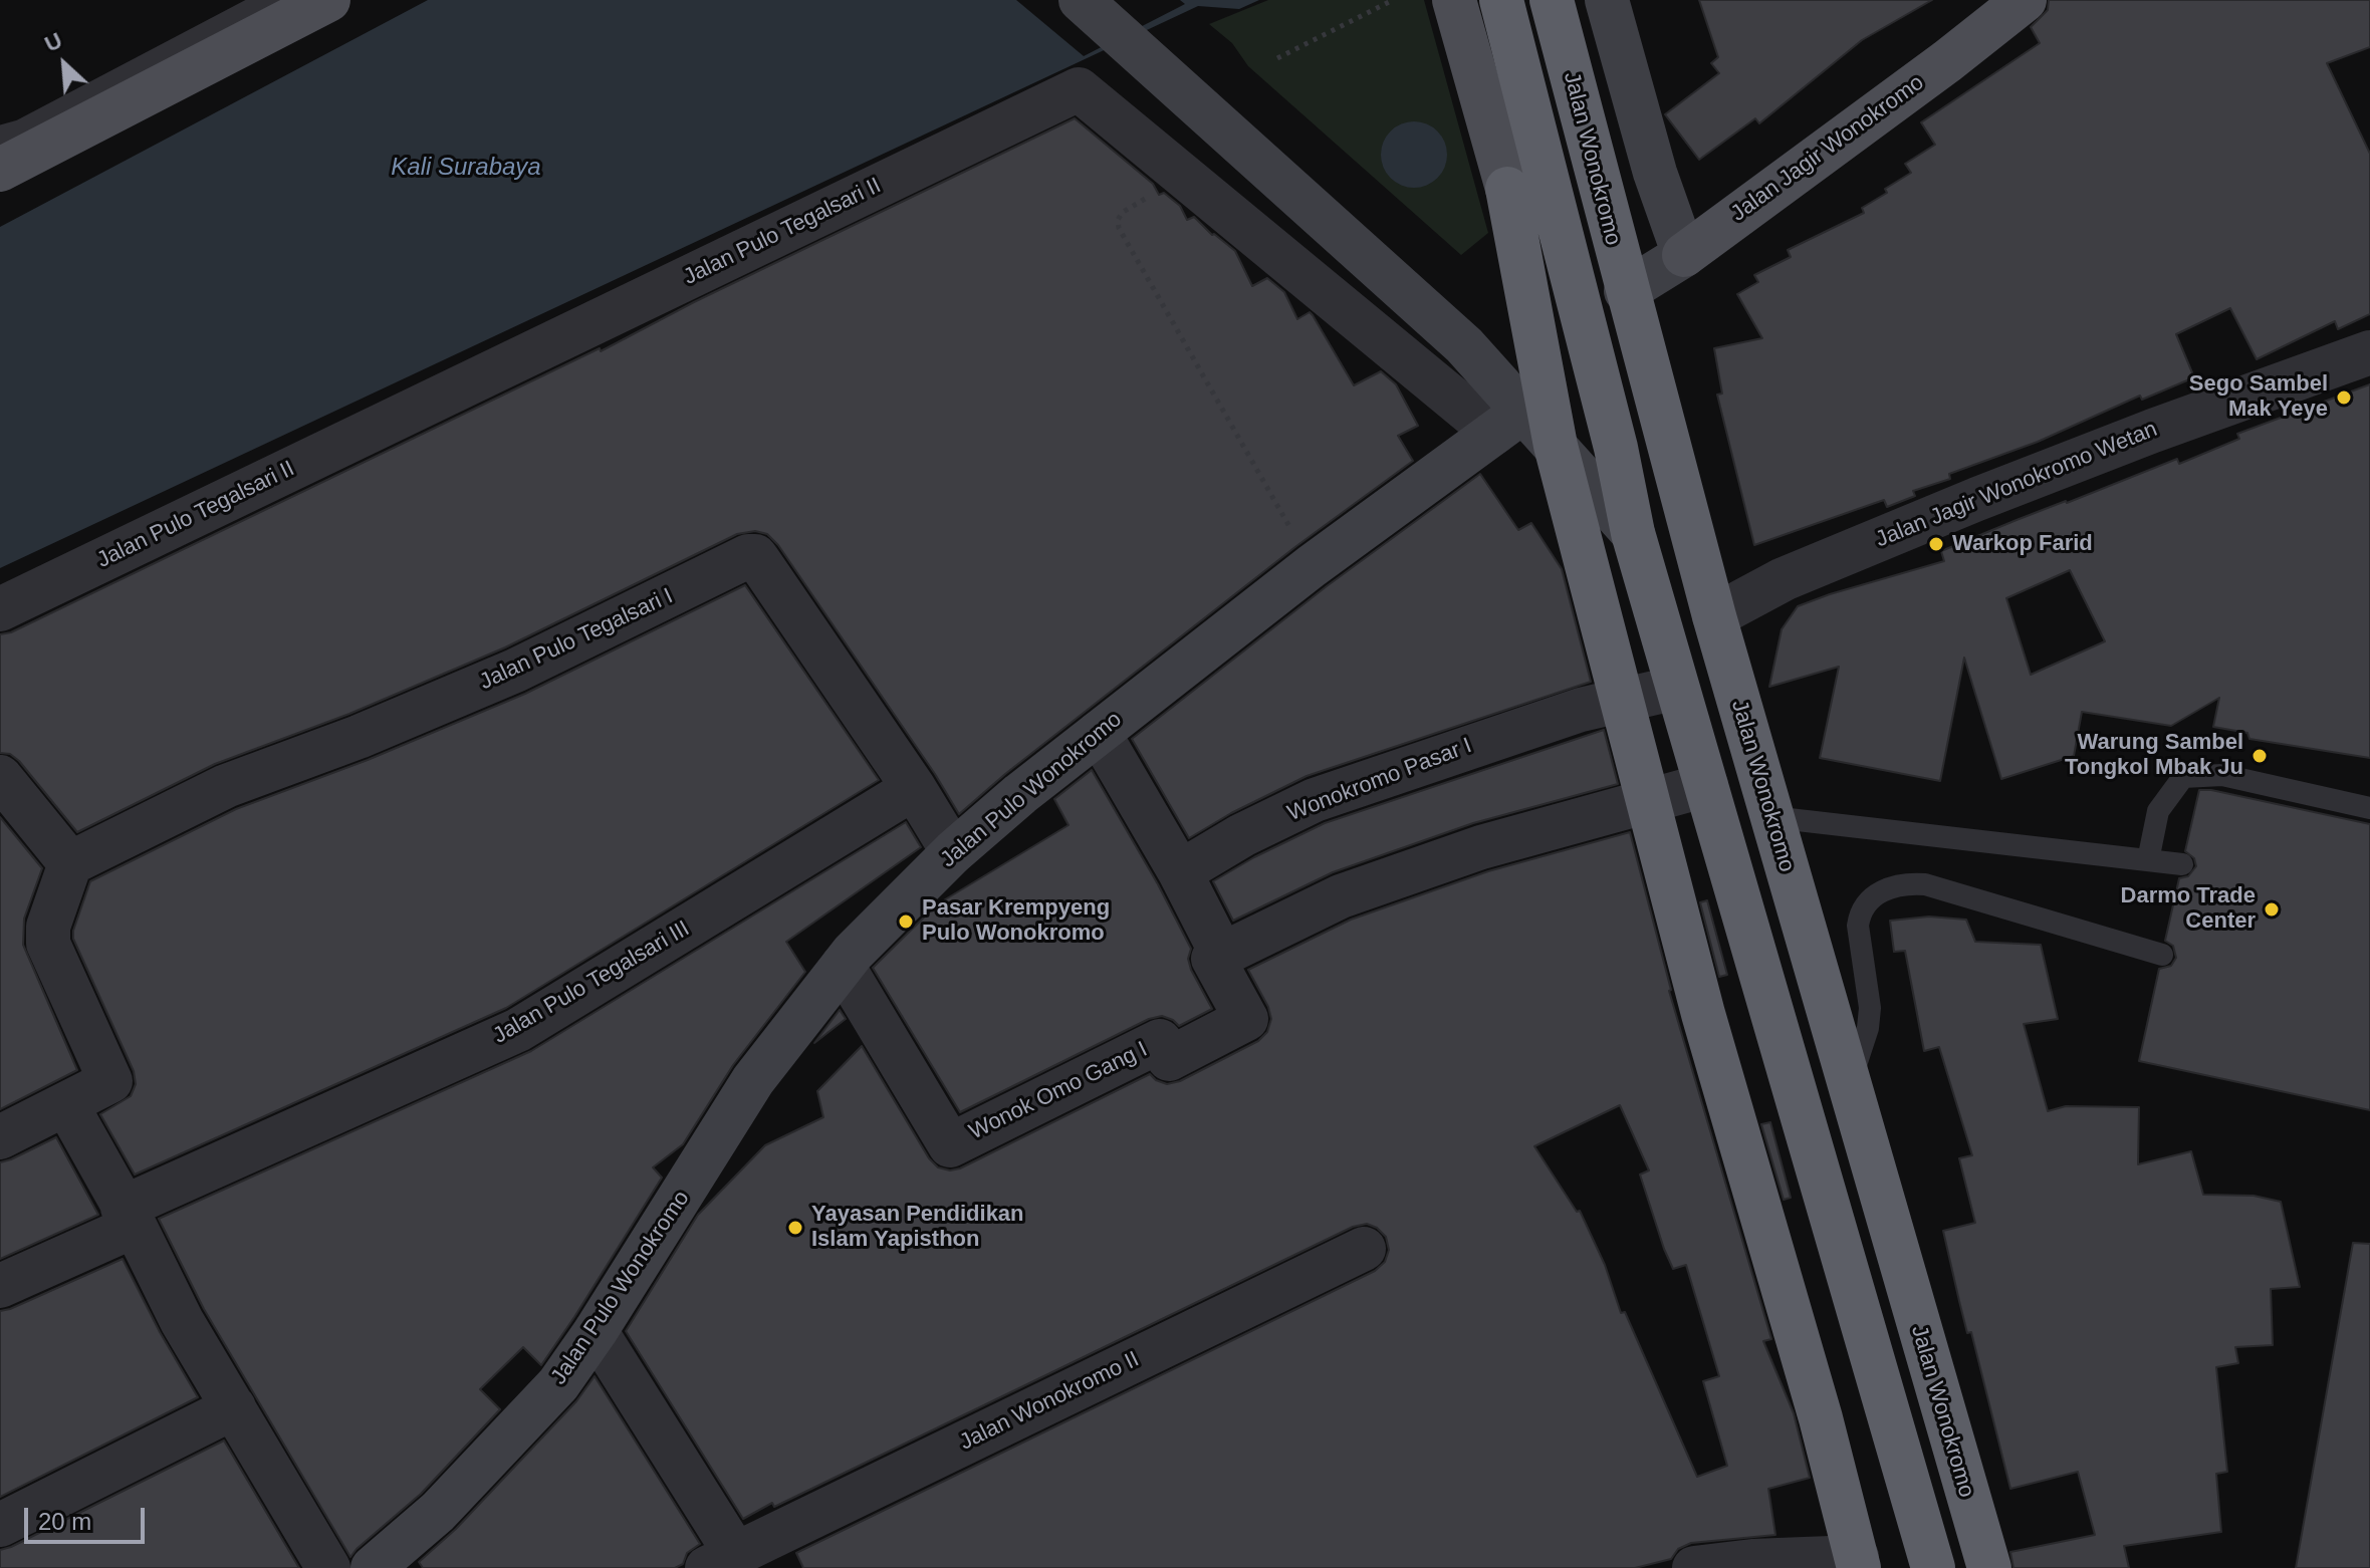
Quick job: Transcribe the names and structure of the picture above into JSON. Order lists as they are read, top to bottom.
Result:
{
  "streets": {
    "highway": ["Jalan Wonokromo"],
    "main road": ["Jalan Jagir Wonokromo", "Jalan Pulo Wonokromo"],
    "street": [
      "Jalan Pulo Tegalsari II",
      "Jalan Jagir Wonokromo Wetan",
      "Jalan Pulo Tegalsari I",
      "Wonokromo Pasar I",
      "Jalan Pulo Tegalsari III",
      "Wonok Omo Gang I",
      "Jalan Wonokromo II"
    ]
  },
  "crossings": [
    ["Jalan Jagir Wonokromo", "Jalan Wonokromo"],
    ["Jalan Wonokromo", "Jalan Jagir Wonokromo Wetan"],
    ["Jalan Pulo Tegalsari II", "Jalan Pulo Wonokromo"],
    ["Jalan Pulo Tegalsari I", "Jalan Pulo Wonokromo"],
    ["Jalan Pulo Tegalsari I", "Jalan Pulo Tegalsari III"],
    ["Jalan Pulo Wonokromo", "Wonok Omo Gang I"],
    ["Jalan Pulo Wonokromo", "Jalan Wonokromo II"]
  ],
  "water": ["Kali Surabaya"],
  "places": [
    "Sego Sambel Mak Yeye",
    "Warkop Farid",
    "Warung Sambel Tongkol Mbak Ju",
    "Darmo Trade Center",
    "Pasar Krempyeng Pulo Wonokromo",
    "Yayasan Pendidikan Islam Yapisthon"
  ],
  "scale_bar": "20 m",
  "north": "top left"
}
